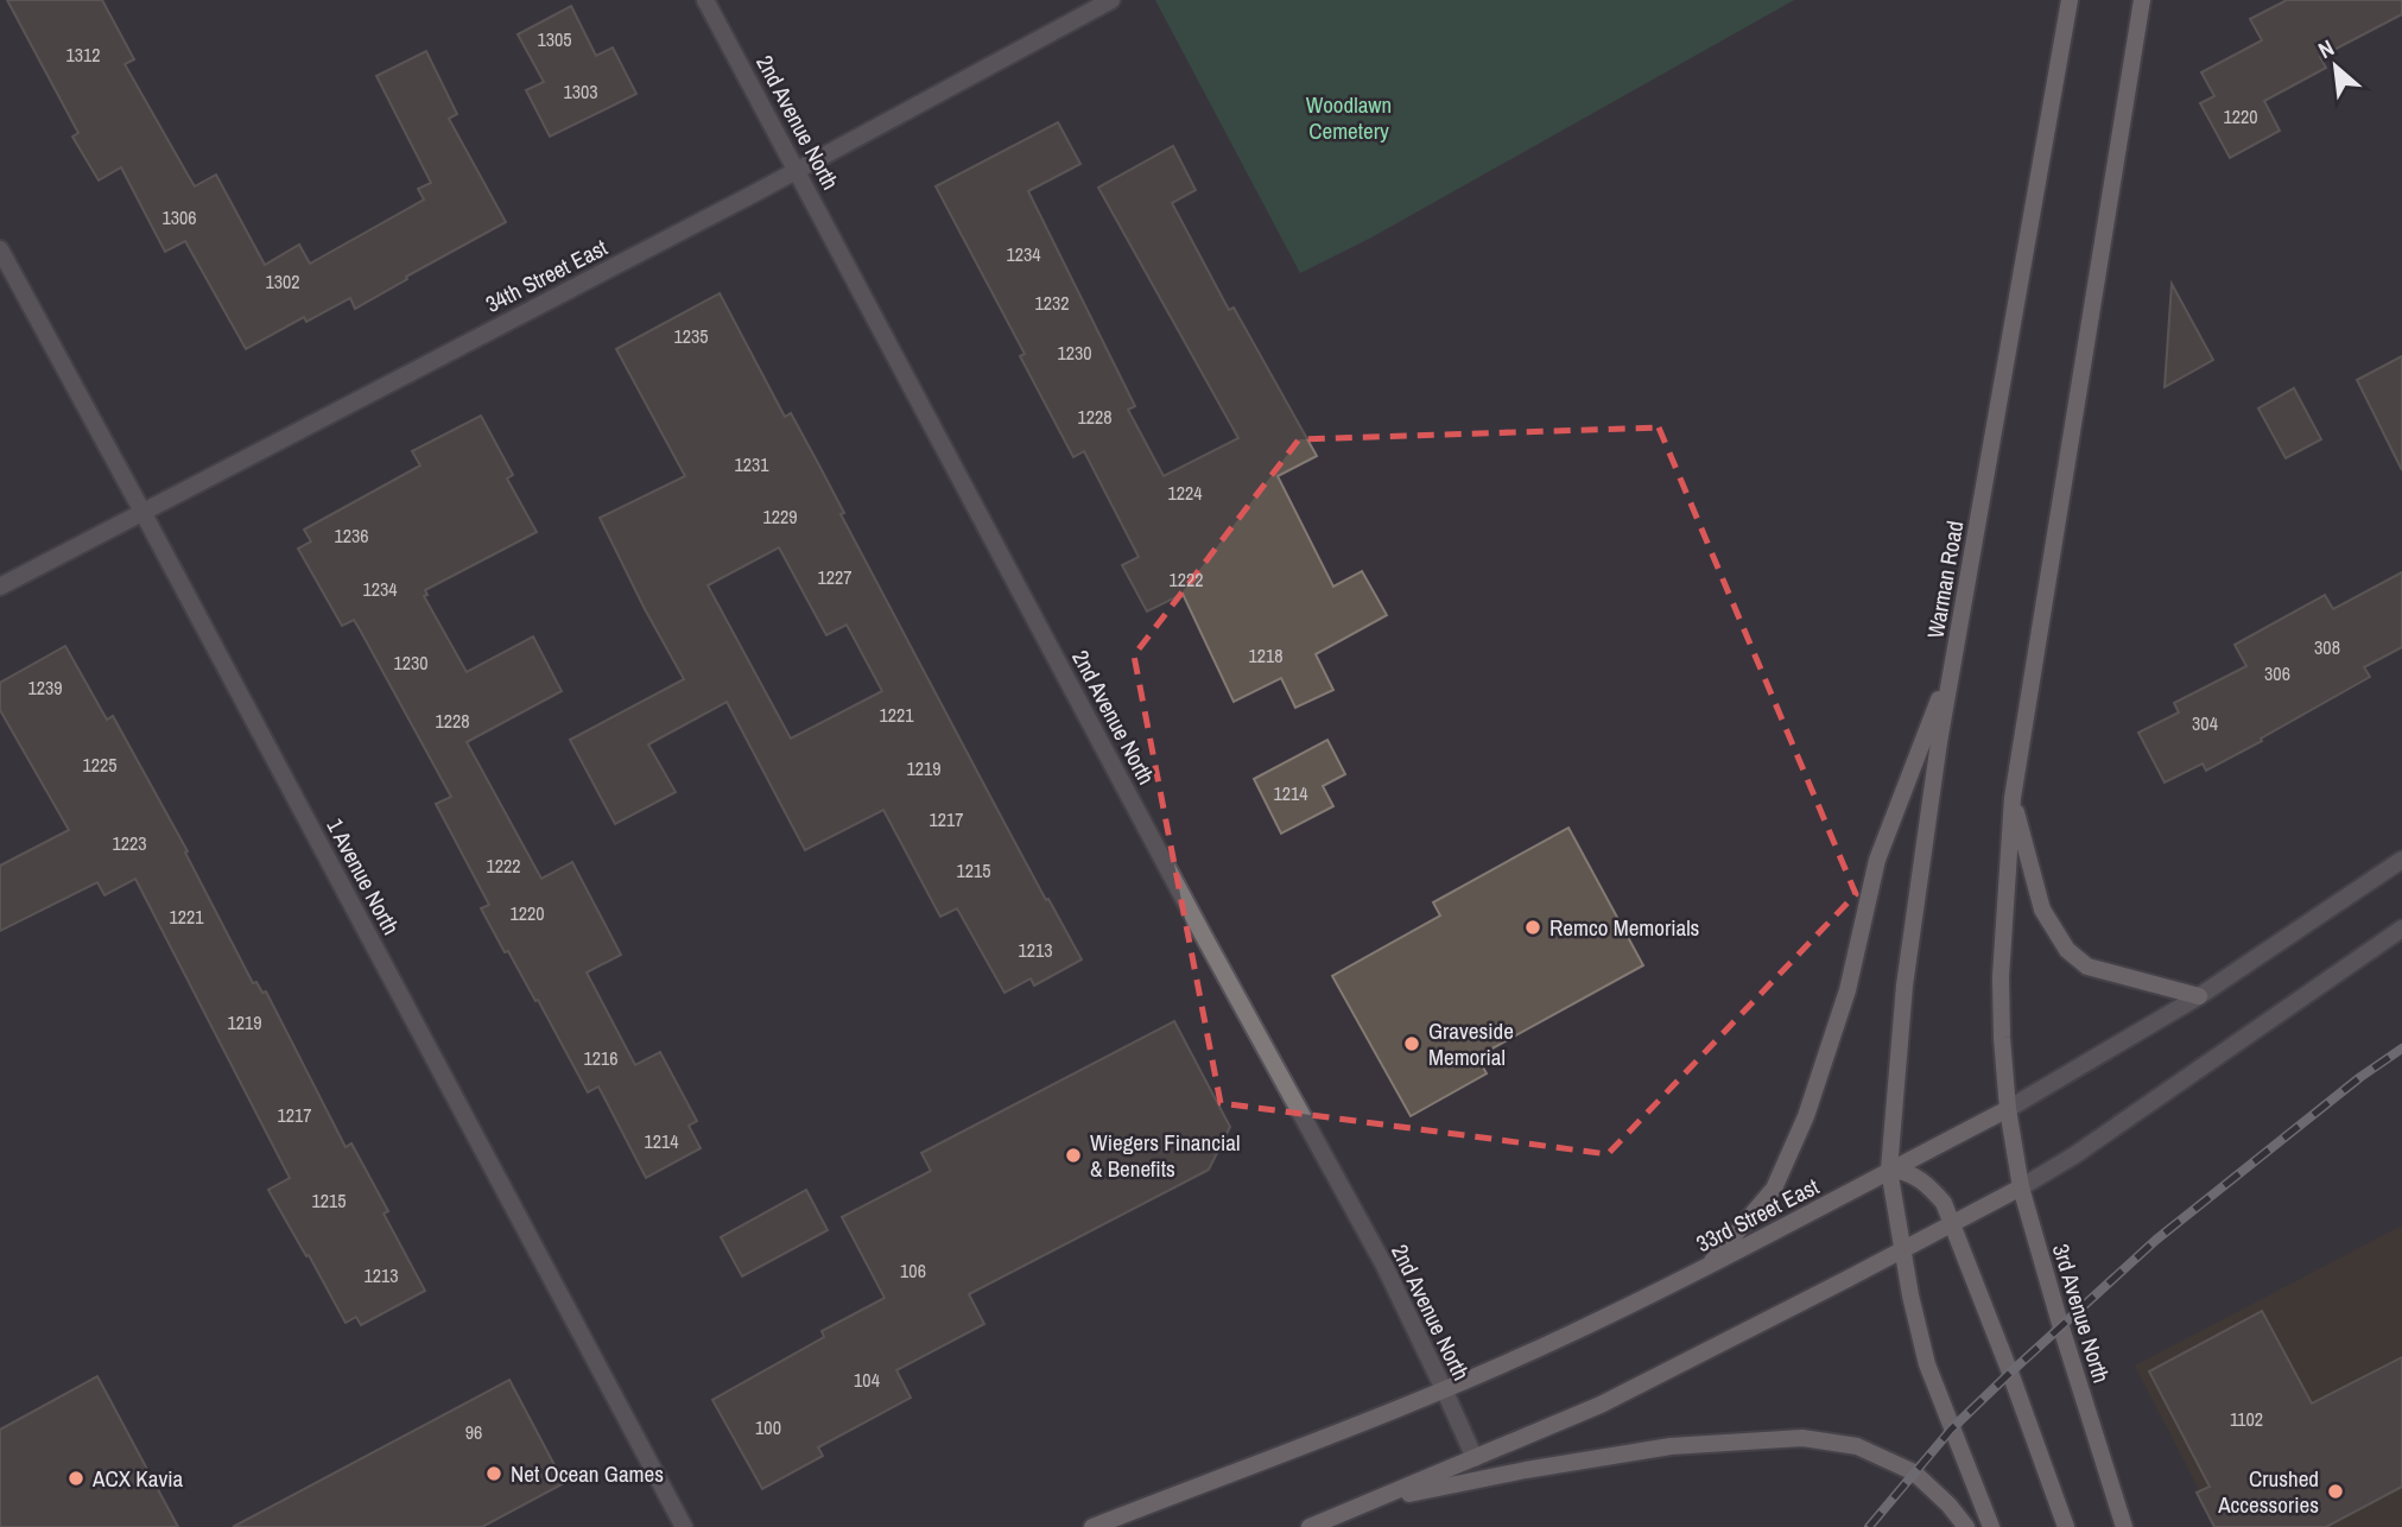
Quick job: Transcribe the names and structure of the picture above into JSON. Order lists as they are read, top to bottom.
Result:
{
  "streets": {
    "main road": ["Warman Road", "33rd Street East", "3rd Avenue North"],
    "street": ["2nd Avenue North", "34th Street East", "1 Avenue North"]
  },
  "crossings": [
    ["2nd Avenue North", "34th Street East"],
    ["2nd Avenue North", "33rd Street East"],
    ["34th Street East", "1 Avenue North"],
    ["Warman Road", "33rd Street East"],
    ["33rd Street East", "3rd Avenue North"]
  ],
  "parks": ["Woodlawn Cemetery"],
  "places": [
    "Remco Memorials",
    "Graveside Memorial",
    "Wiegers Financial & Benefits",
    "Net Ocean Games",
    "ACX Kavia",
    "Crushed Accessories"
  ],
  "house_numbers": [
    "1305",
    "1312",
    "1303",
    "1220",
    "1306",
    "1234",
    "1302",
    "1232",
    "1235",
    "1230",
    "1228",
    "1231",
    "1224",
    "1229",
    "1236",
    "1227",
    "1222",
    "1234",
    "308",
    "1218",
    "1230",
    "306",
    "1239",
    "1221",
    "1228",
    "304",
    "1225",
    "1219",
    "1214",
    "1217",
    "1223",
    "1222",
    "1215",
    "1220",
    "1221",
    "1213",
    "1219",
    "1216",
    "1217",
    "1214",
    "1215",
    "106",
    "1213",
    "104",
    "1102",
    "100",
    "96"
  ],
  "north": "top left"
}
